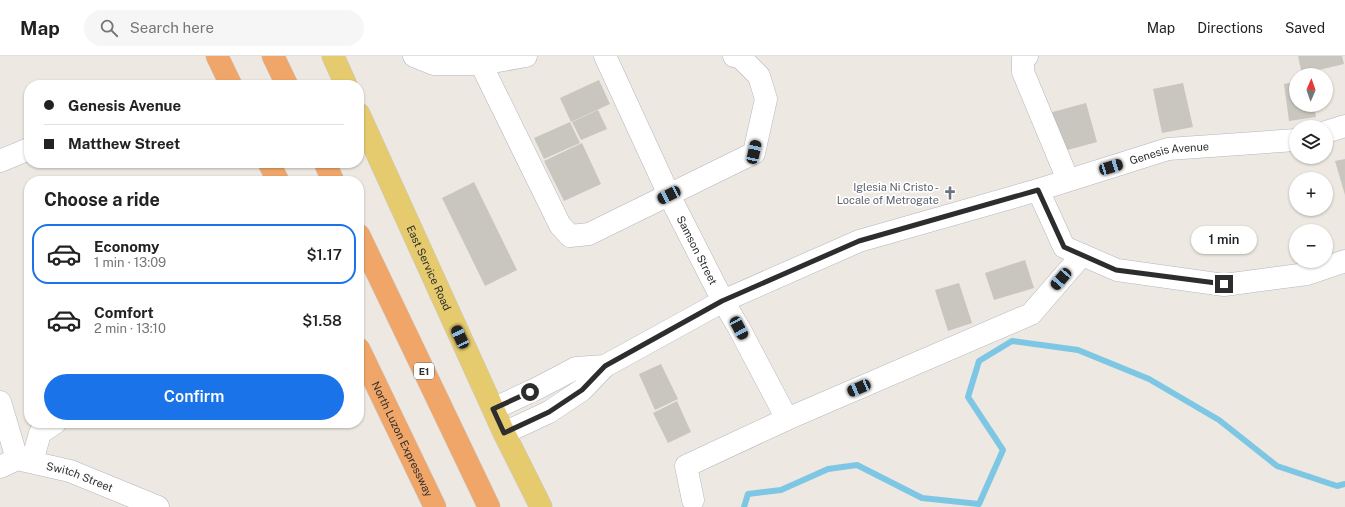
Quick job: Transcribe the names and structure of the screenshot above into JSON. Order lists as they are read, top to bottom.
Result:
{
  "streets": {
    "highway": ["E1", "North Luzon Expressway"],
    "main road": ["East Service Road"],
    "street": ["Genesis Avenue", "Samson Street", "Switch Street"]
  },
  "crossings": [
    ["Genesis Avenue", "Samson Street"],
    ["Genesis Avenue", "East Service Road"]
  ],
  "places": {
    "church": ["Iglesia Ni Cristo - Locale of Metrogate"]
  },
  "north": "top",
  "page": {
    "header": "Map",
    "search": "Search here",
    "nav": ["Map", "Directions", "Saved"],
    "map_buttons": ["+", "−"],
    "banner": ["Genesis Avenue", "Matthew Street"],
    "heading": "Choose a ride",
    "list": [
      {
        "name": "Economy",
        "note": "1 min · 13:09",
        "value": "$1.17"
      },
      {
        "name": "Comfort",
        "note": "2 min · 13:10",
        "value": "$1.58"
      }
    ],
    "bubble": "1 min",
    "buttons": "Confirm"
  }
}
